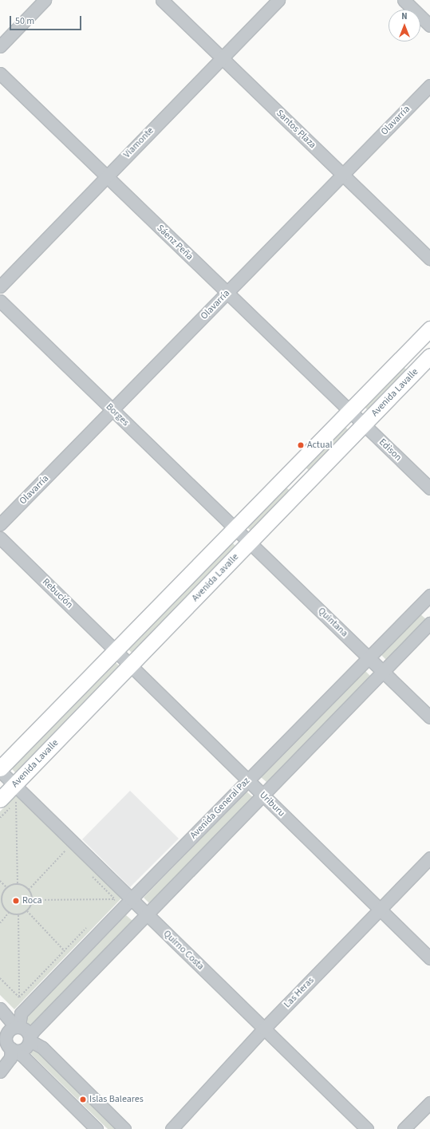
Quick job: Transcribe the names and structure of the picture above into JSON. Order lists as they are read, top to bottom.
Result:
{
  "streets": {
    "main road": ["Avenida Lavalle"],
    "street": [
      "Olavarría",
      "Santos Plaza",
      "Viamonte",
      "Sáenz Peña",
      "Borges",
      "Edison",
      "Rebución",
      "Quintana",
      "Uriburu",
      "Avenida General Paz",
      "Quirno Costa",
      "Las Heras"
    ]
  },
  "crossings": [
    ["Olavarría", "Santos Plaza"],
    ["Olavarría", "Sáenz Peña"],
    ["Olavarría", "Borges"],
    ["Santos Plaza", "Viamonte"],
    ["Viamonte", "Sáenz Peña"],
    ["Sáenz Peña", "Avenida Lavalle"],
    ["Sáenz Peña", "Edison"],
    ["Avenida Lavalle", "Borges"],
    ["Avenida Lavalle", "Edison"],
    ["Avenida Lavalle", "Rebución"],
    ["Avenida Lavalle", "Quintana"],
    ["Avenida Lavalle", "Uriburu"],
    ["Avenida Lavalle", "Quirno Costa"],
    ["Borges", "Quintana"],
    ["Rebución", "Uriburu"],
    ["Quintana", "Avenida General Paz"],
    ["Uriburu", "Avenida General Paz"],
    ["Uriburu", "Las Heras"],
    ["Avenida General Paz", "Quirno Costa"],
    ["Quirno Costa", "Las Heras"]
  ],
  "places": ["Actual", "Roca", "Islas Baleares"],
  "scale_bar": "50 m",
  "north": "top"
}
